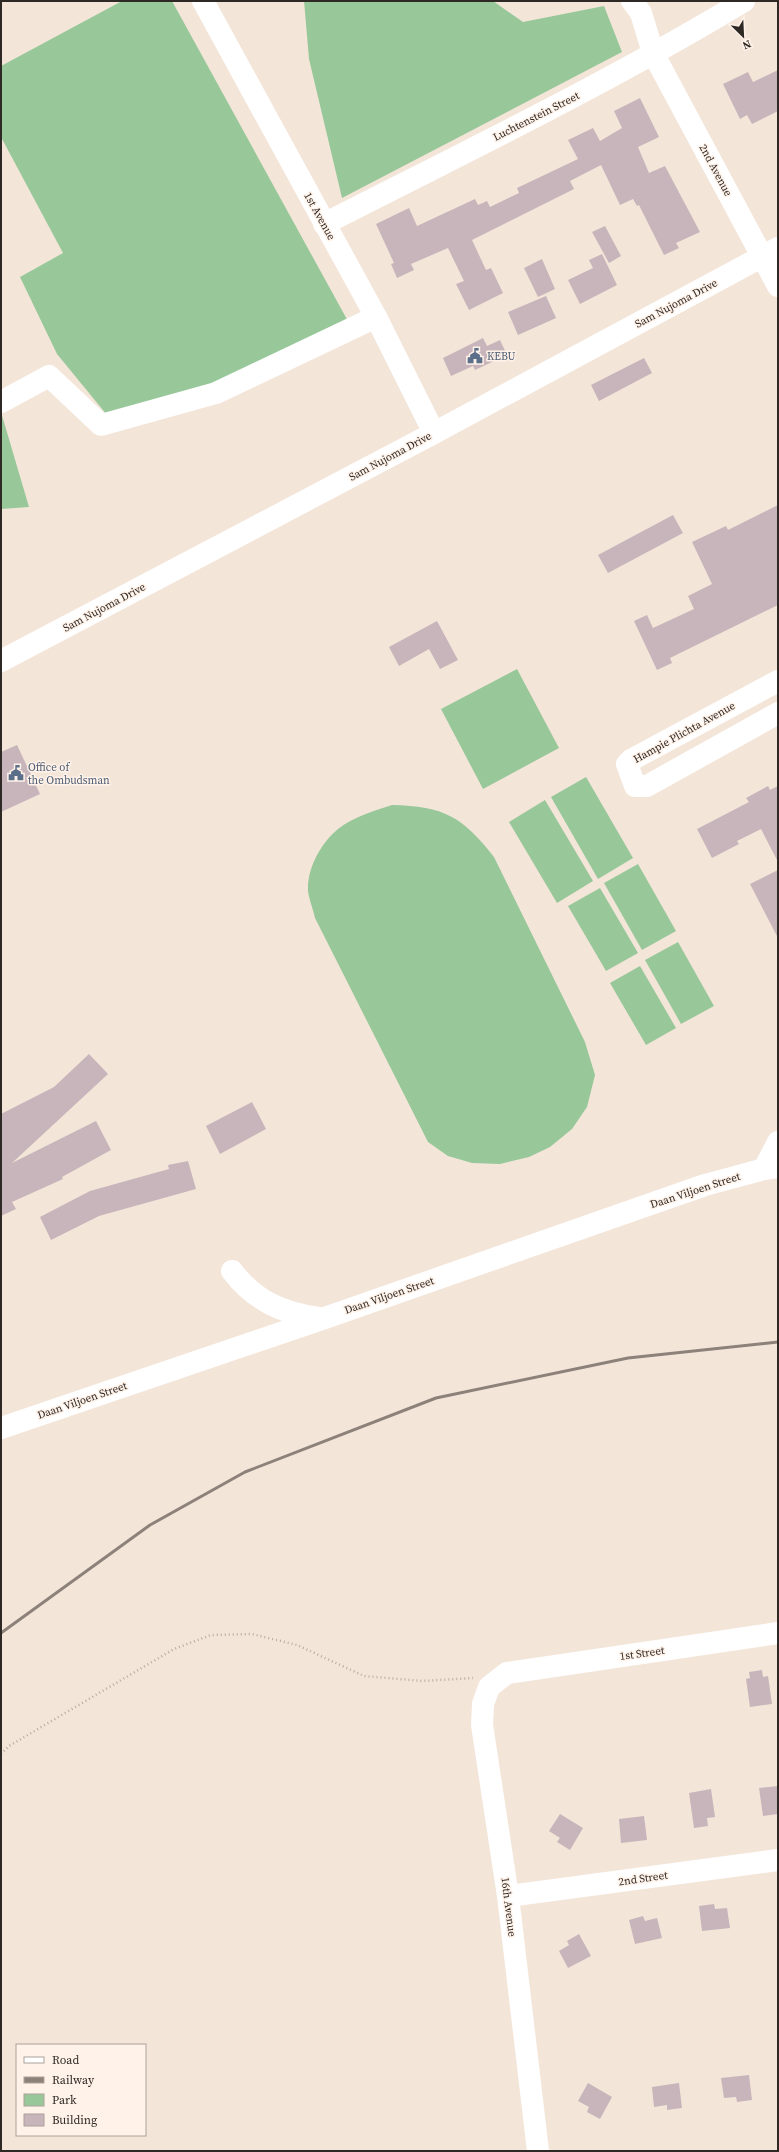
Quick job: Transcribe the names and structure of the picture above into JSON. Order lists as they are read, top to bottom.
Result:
{
  "streets": {
    "street": [
      "Luchtenstein Street",
      "2nd Avenue",
      "1st Avenue",
      "Sam Nujoma Drive",
      "Hampie Plichta Avenue",
      "Daan Viljoen Street",
      "1st Street",
      "2nd Street",
      "16th Avenue"
    ]
  },
  "crossings": [
    ["Luchtenstein Street", "2nd Avenue"],
    ["Luchtenstein Street", "1st Avenue"],
    ["2nd Avenue", "Sam Nujoma Drive"],
    ["1st Avenue", "Sam Nujoma Drive"],
    ["1st Street", "16th Avenue"],
    ["2nd Street", "16th Avenue"]
  ],
  "places": {
    "public building": ["KEBU", "Office of the Ombudsman"]
  },
  "legend": [
    "Road",
    "Railway",
    "Park",
    "Building"
  ],
  "north": "bottom right"
}
